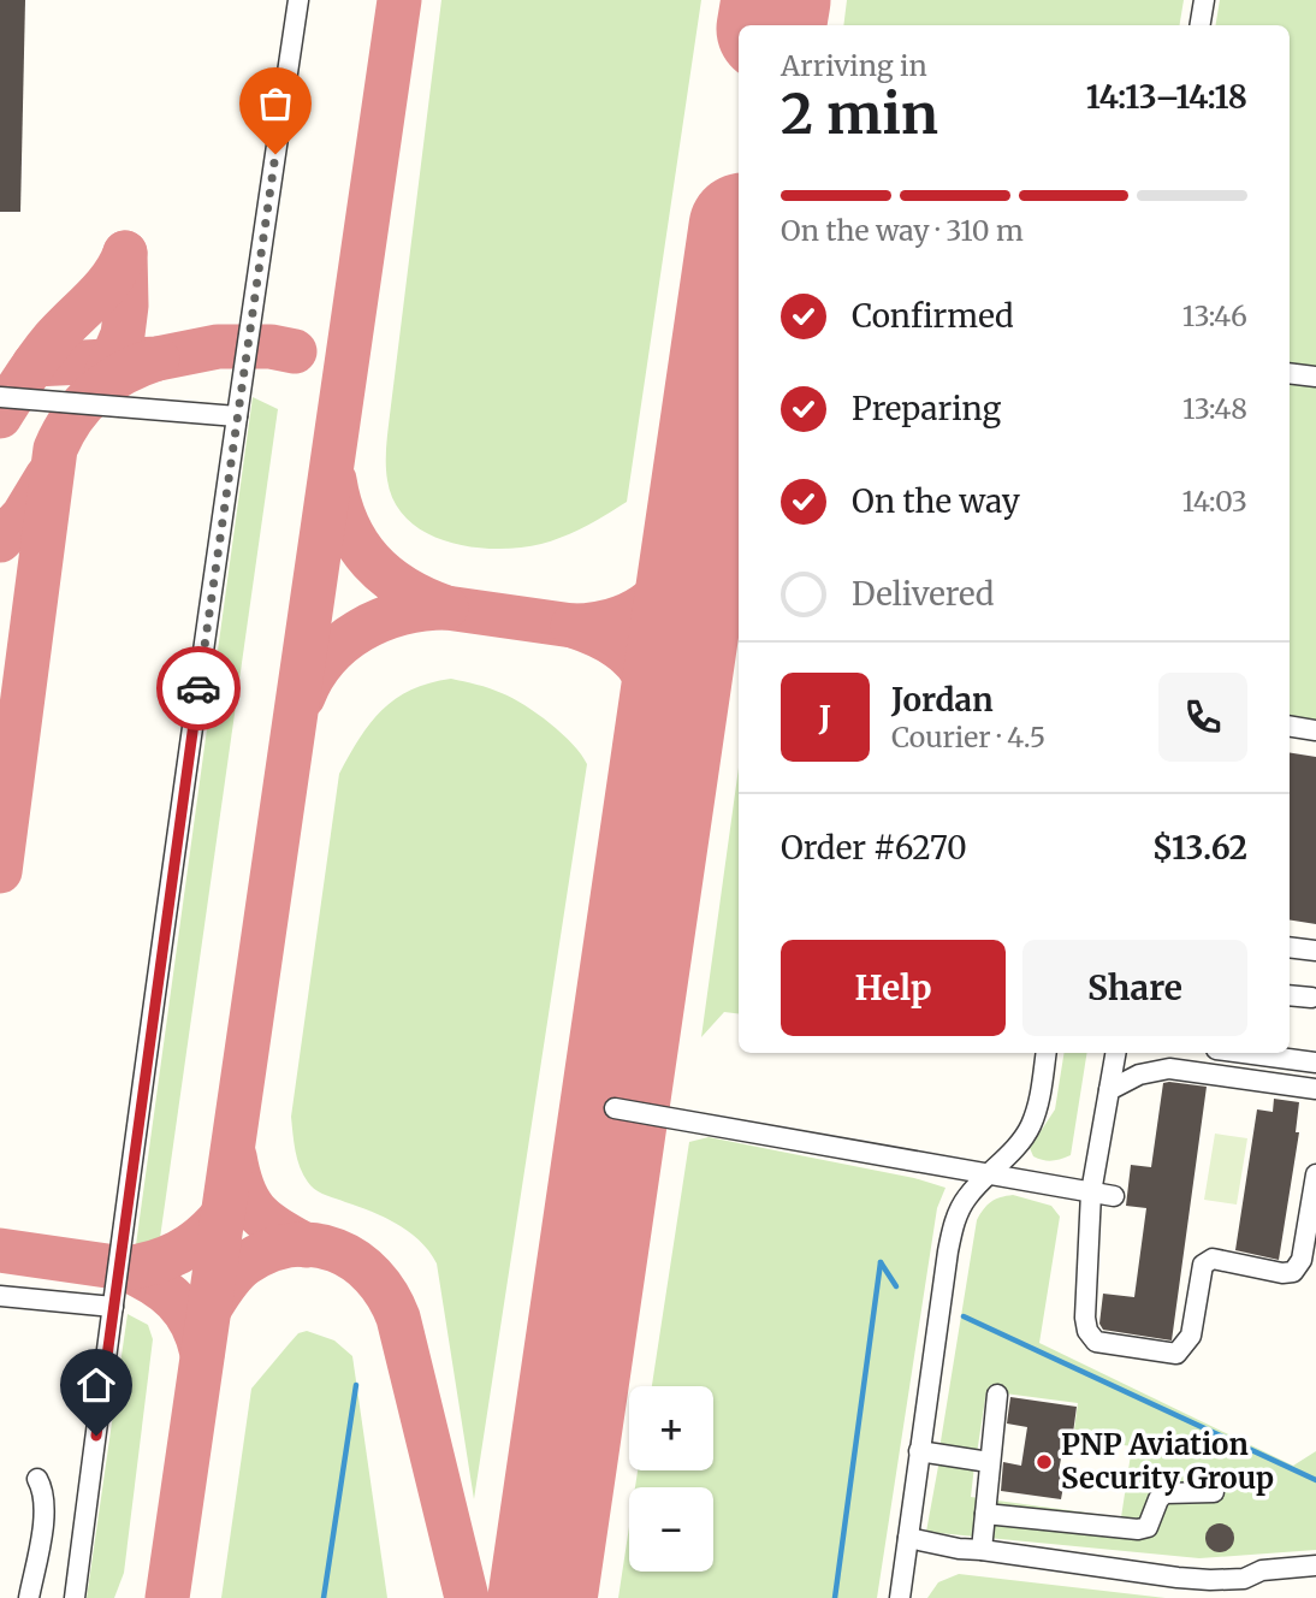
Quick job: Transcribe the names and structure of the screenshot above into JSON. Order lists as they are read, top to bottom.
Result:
{
  "places": ["PNP Aviation Security Group"],
  "page": {
    "heading": ["2 min", "Arriving in", "14:13–14:18"],
    "panel": [
      "Jordan",
      "Courier · 4.5",
      "Order #6270",
      "$13.62"
    ],
    "bar": "On the way · 310 m",
    "list": [
      ["Confirmed", "13:46"],
      ["Preparing", "13:48"],
      ["On the way", "14:03"],
      "Delivered"
    ],
    "round": "J",
    "buttons": ["Help", "Share"],
    "map_buttons": ["+", "−"]
  }
}
